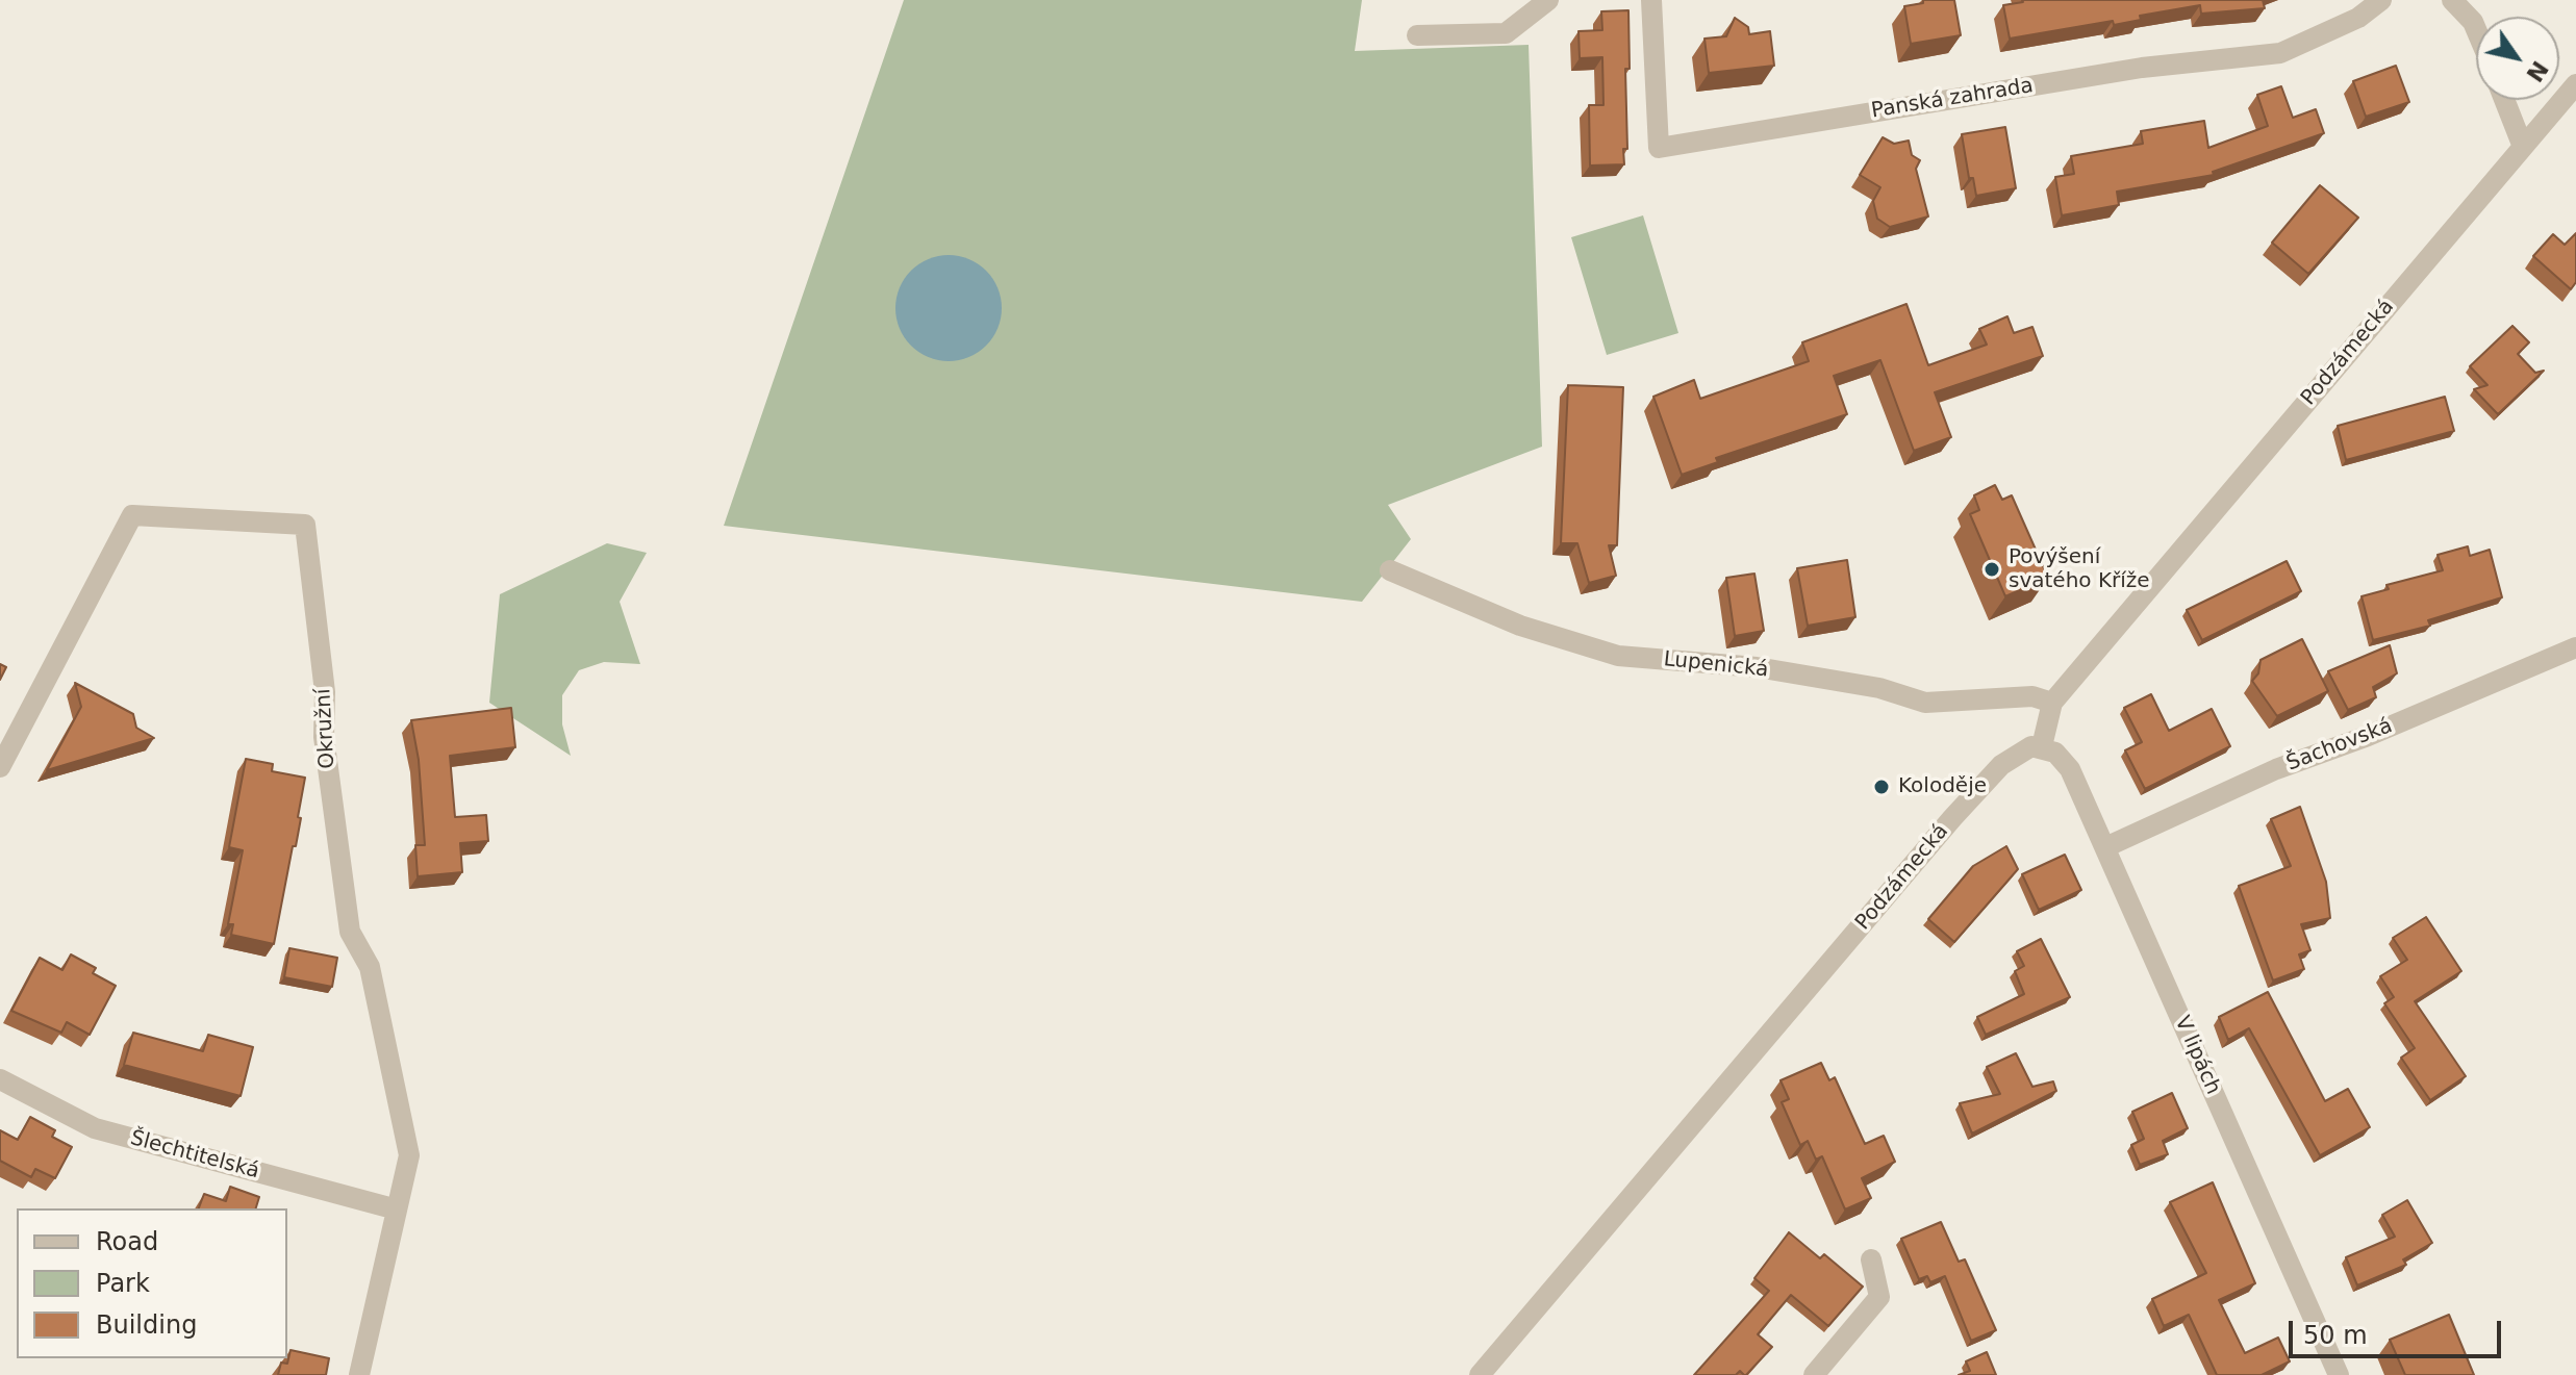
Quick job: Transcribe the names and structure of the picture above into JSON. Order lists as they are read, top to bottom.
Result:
{
  "streets": {
    "street": [
      "Panská zahrada",
      "Podzámecká",
      "Lupenická",
      "Okružní",
      "Šachovská",
      "V lipách",
      "Šlechtitelská"
    ]
  },
  "crossings": [
    ["Podzámecká", "Lupenická"],
    ["Podzámecká", "V lipách"],
    ["Okružní", "Šlechtitelská"],
    ["Šachovská", "V lipách"]
  ],
  "places": ["Povýšení svatého Kříže", "Koloděje"],
  "legend": ["Road", "Park", "Building"],
  "scale_bar": "50 m",
  "north": "bottom right"
}
